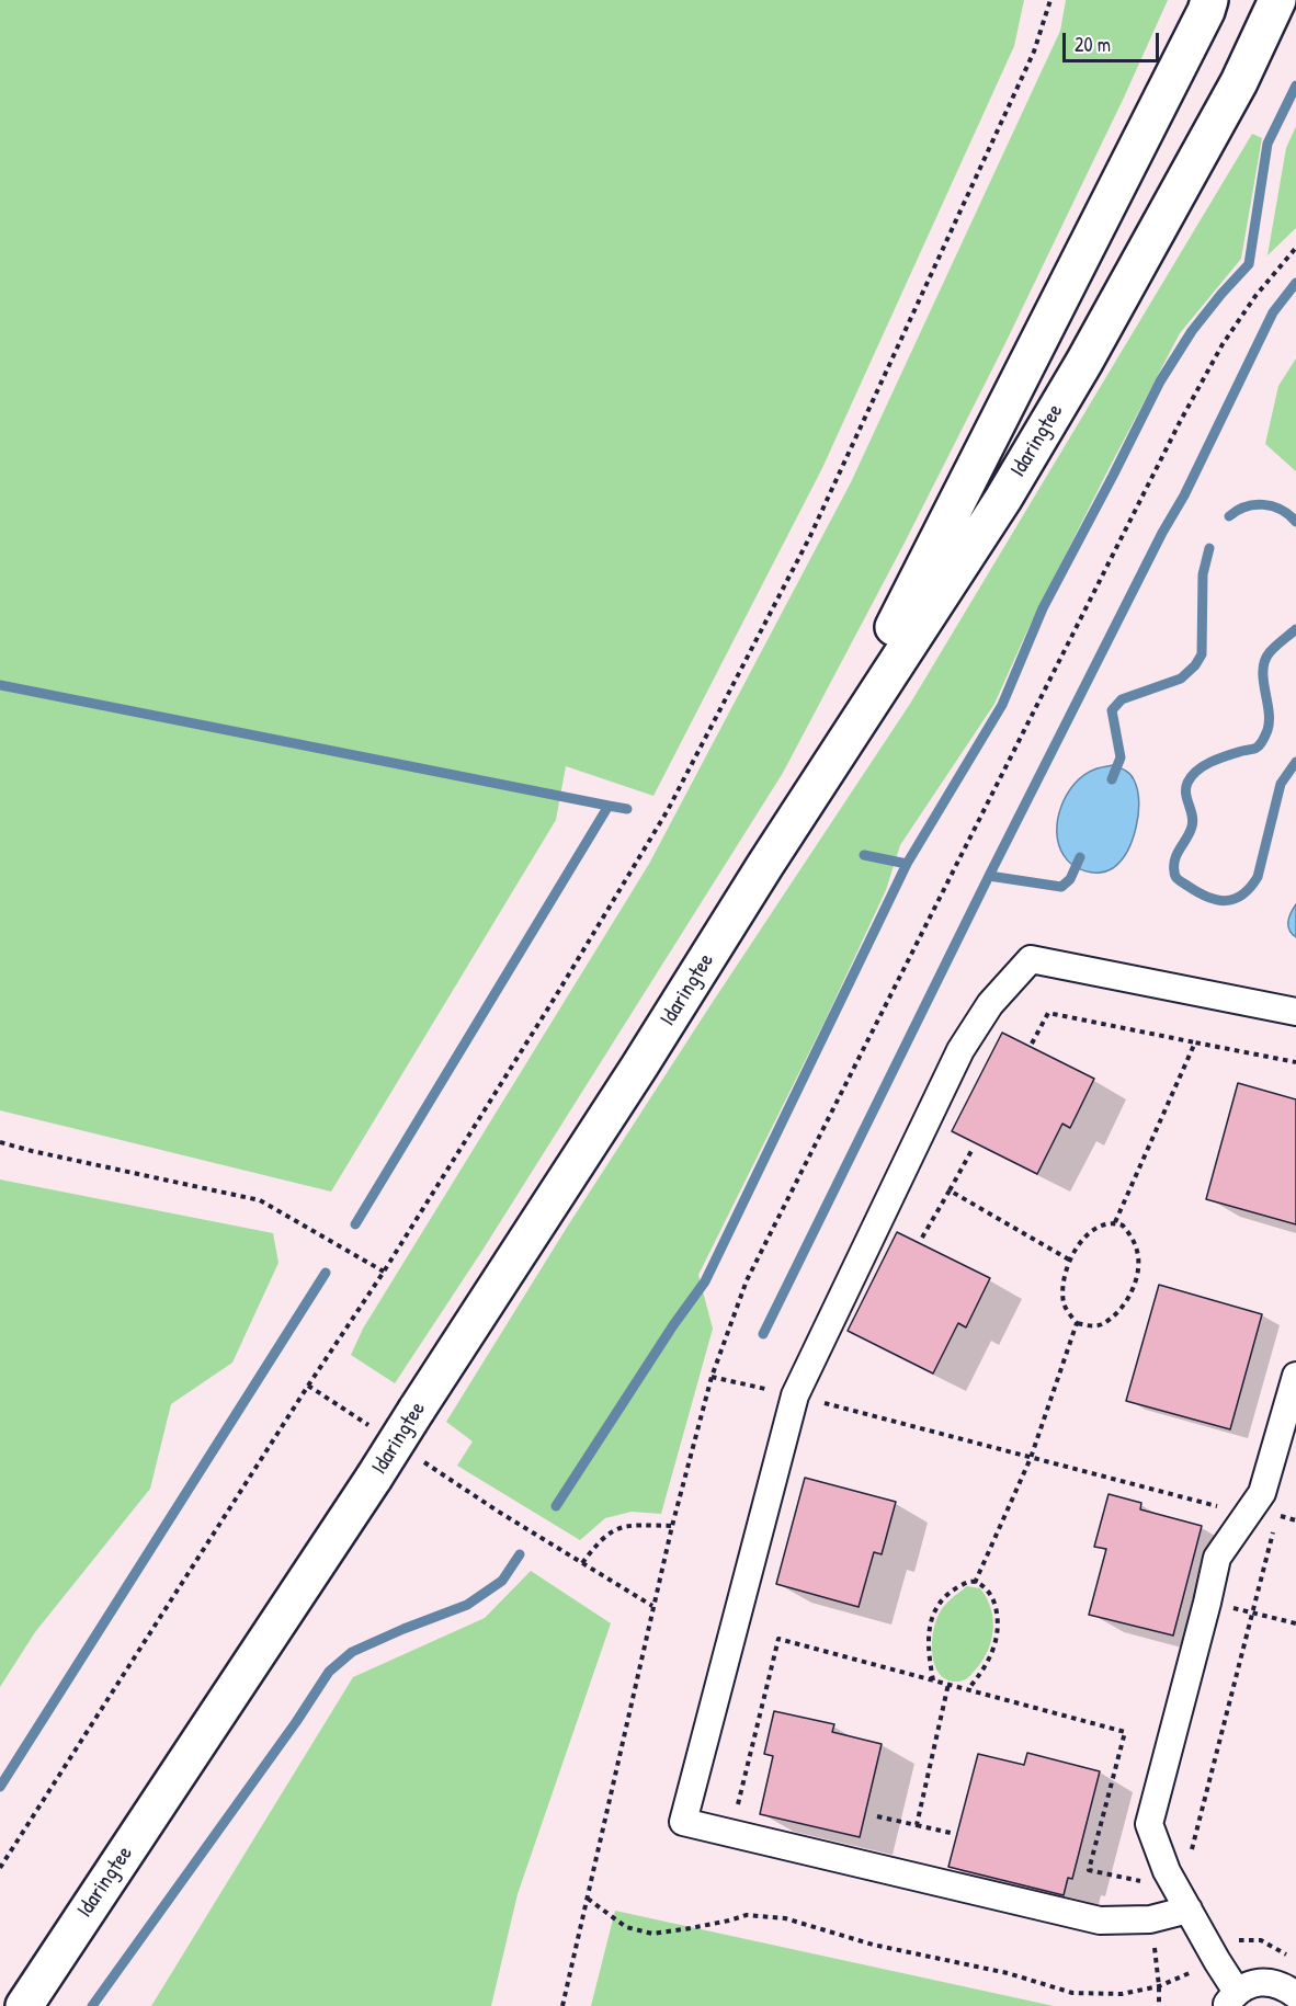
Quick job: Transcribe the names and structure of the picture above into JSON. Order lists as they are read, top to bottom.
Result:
{
  "streets": {
    "main road": ["Idaringtee"]
  },
  "scale_bar": "20 m"
}
